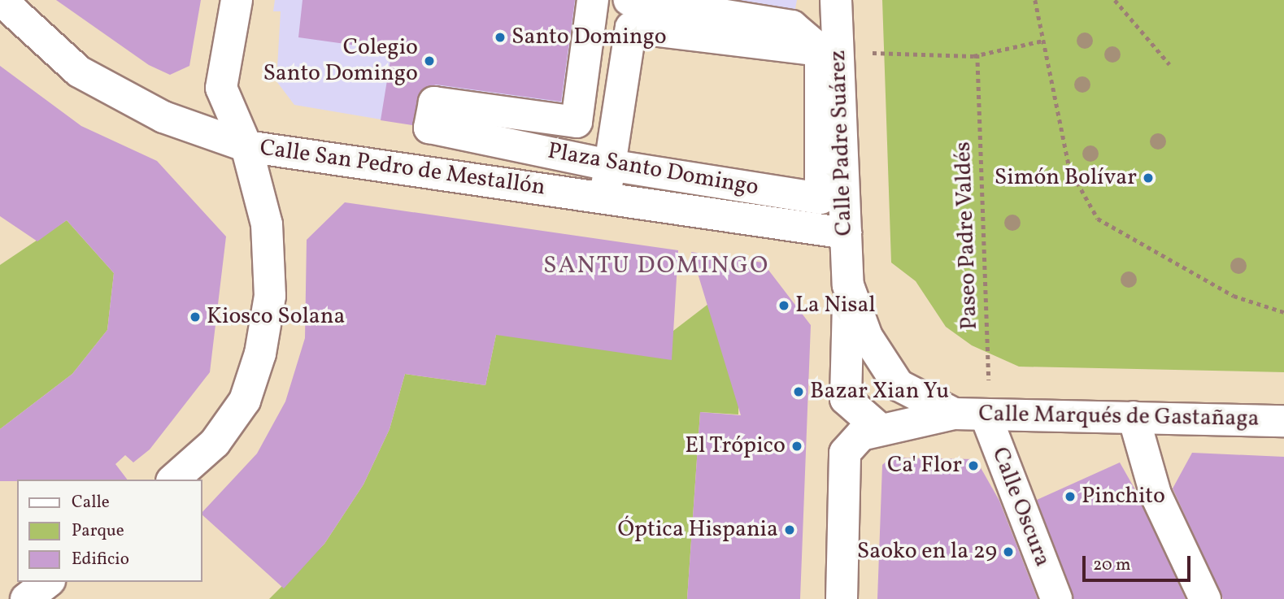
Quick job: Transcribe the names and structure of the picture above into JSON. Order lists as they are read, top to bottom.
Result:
{
  "streets": {
    "street": [
      "Calle Padre Suárez",
      "Calle San Pedro de Mestallón",
      "Plaza Santo Domingo",
      "Calle Marqués de Gastañaga",
      "Calle Oscura"
    ],
    "path": ["Paseo Padre Valdés"]
  },
  "crossings": [
    ["Calle Padre Suárez", "Calle San Pedro de Mestallón"],
    ["Calle Padre Suárez", "Plaza Santo Domingo"],
    ["Calle Padre Suárez", "Calle Marqués de Gastañaga"],
    ["Paseo Padre Valdés", "Calle Marqués de Gastañaga"],
    ["Paseo Padre Valdés", "Calle Oscura"],
    ["Calle Marqués de Gastañaga", "Calle Oscura"]
  ],
  "districts": ["SANTU DOMINGO"],
  "places": [
    "Santo Domingo",
    "Colegio Santo Domingo",
    "Simón Bolívar",
    "La Nisal",
    "Kiosco Solana",
    "Bazar Xian Yu",
    "El Trópico",
    "Ca' Flor",
    "Pinchito",
    "Óptica Hispania",
    "Saoko en la 29"
  ],
  "legend": ["Calle", "Parque", "Edificio"],
  "scale_bar": "20 m"
}
